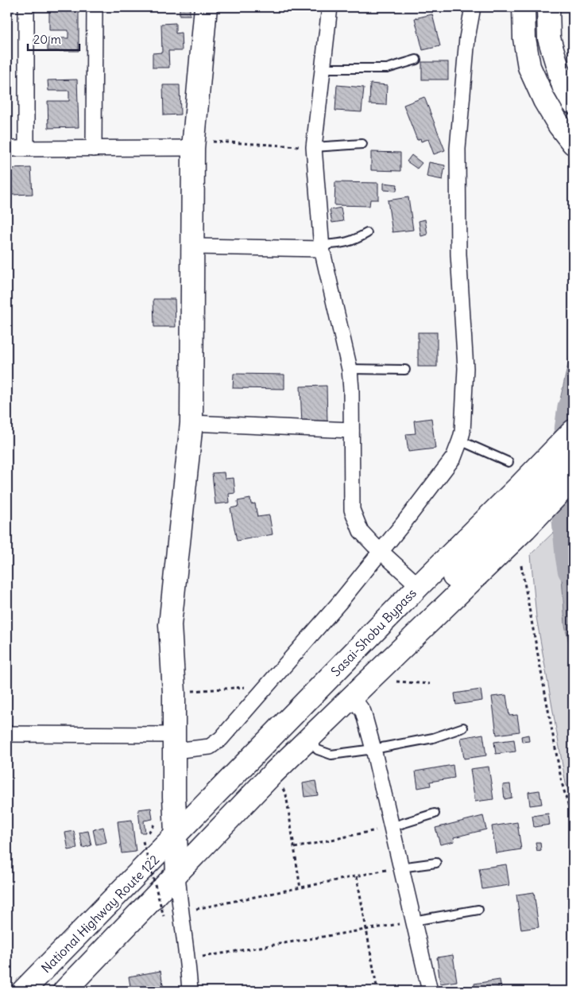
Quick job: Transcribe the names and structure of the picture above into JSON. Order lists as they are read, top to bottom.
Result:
{
  "streets": {
    "main road": ["Sasai-Shobu Bypass", "National Highway Route 122"]
  },
  "crossings": [
    ["Sasai-Shobu Bypass", "National Highway Route 122"]
  ],
  "scale_bar": "20 m"
}
